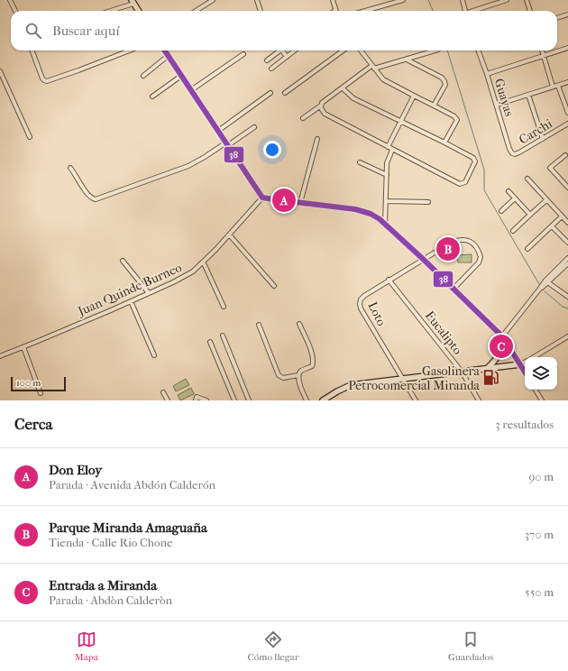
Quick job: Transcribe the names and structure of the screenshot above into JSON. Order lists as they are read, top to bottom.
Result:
{
  "streets": {
    "street": [
      "Guayas",
      "Carchi",
      "Juan Quinde Burneo",
      "Loto",
      "Eucalipto"
    ]
  },
  "crossings": [
    ["Guayas", "Carchi"],
    ["Loto", "Eucalipto"]
  ],
  "places": {
    "fuel station": ["Gasolinera Petrocomercial Miranda"]
  },
  "lines": ["transit line 38"],
  "scale_bar": "100 m",
  "page": {
    "search": "Buscar aquí",
    "pins": ["A", "B", "C"],
    "scale": "100 m",
    "heading": ["Cerca", "3 resultados"],
    "list": [
      {
        "mark": "A",
        "name": "Don Eloy",
        "note": "Parada · Avenida Abdón Calderón",
        "value": "90 m"
      },
      {
        "mark": "B",
        "name": "Parque Miranda Amaguaña",
        "note": "Tienda · Calle Rio Chone",
        "value": "370 m"
      },
      {
        "mark": "C",
        "name": "Entrada a Miranda",
        "note": "Parada · Abdòn Calderòn",
        "value": "550 m"
      }
    ],
    "nav": ["Mapa", "Cómo llegar", "Guardados"]
  }
}
